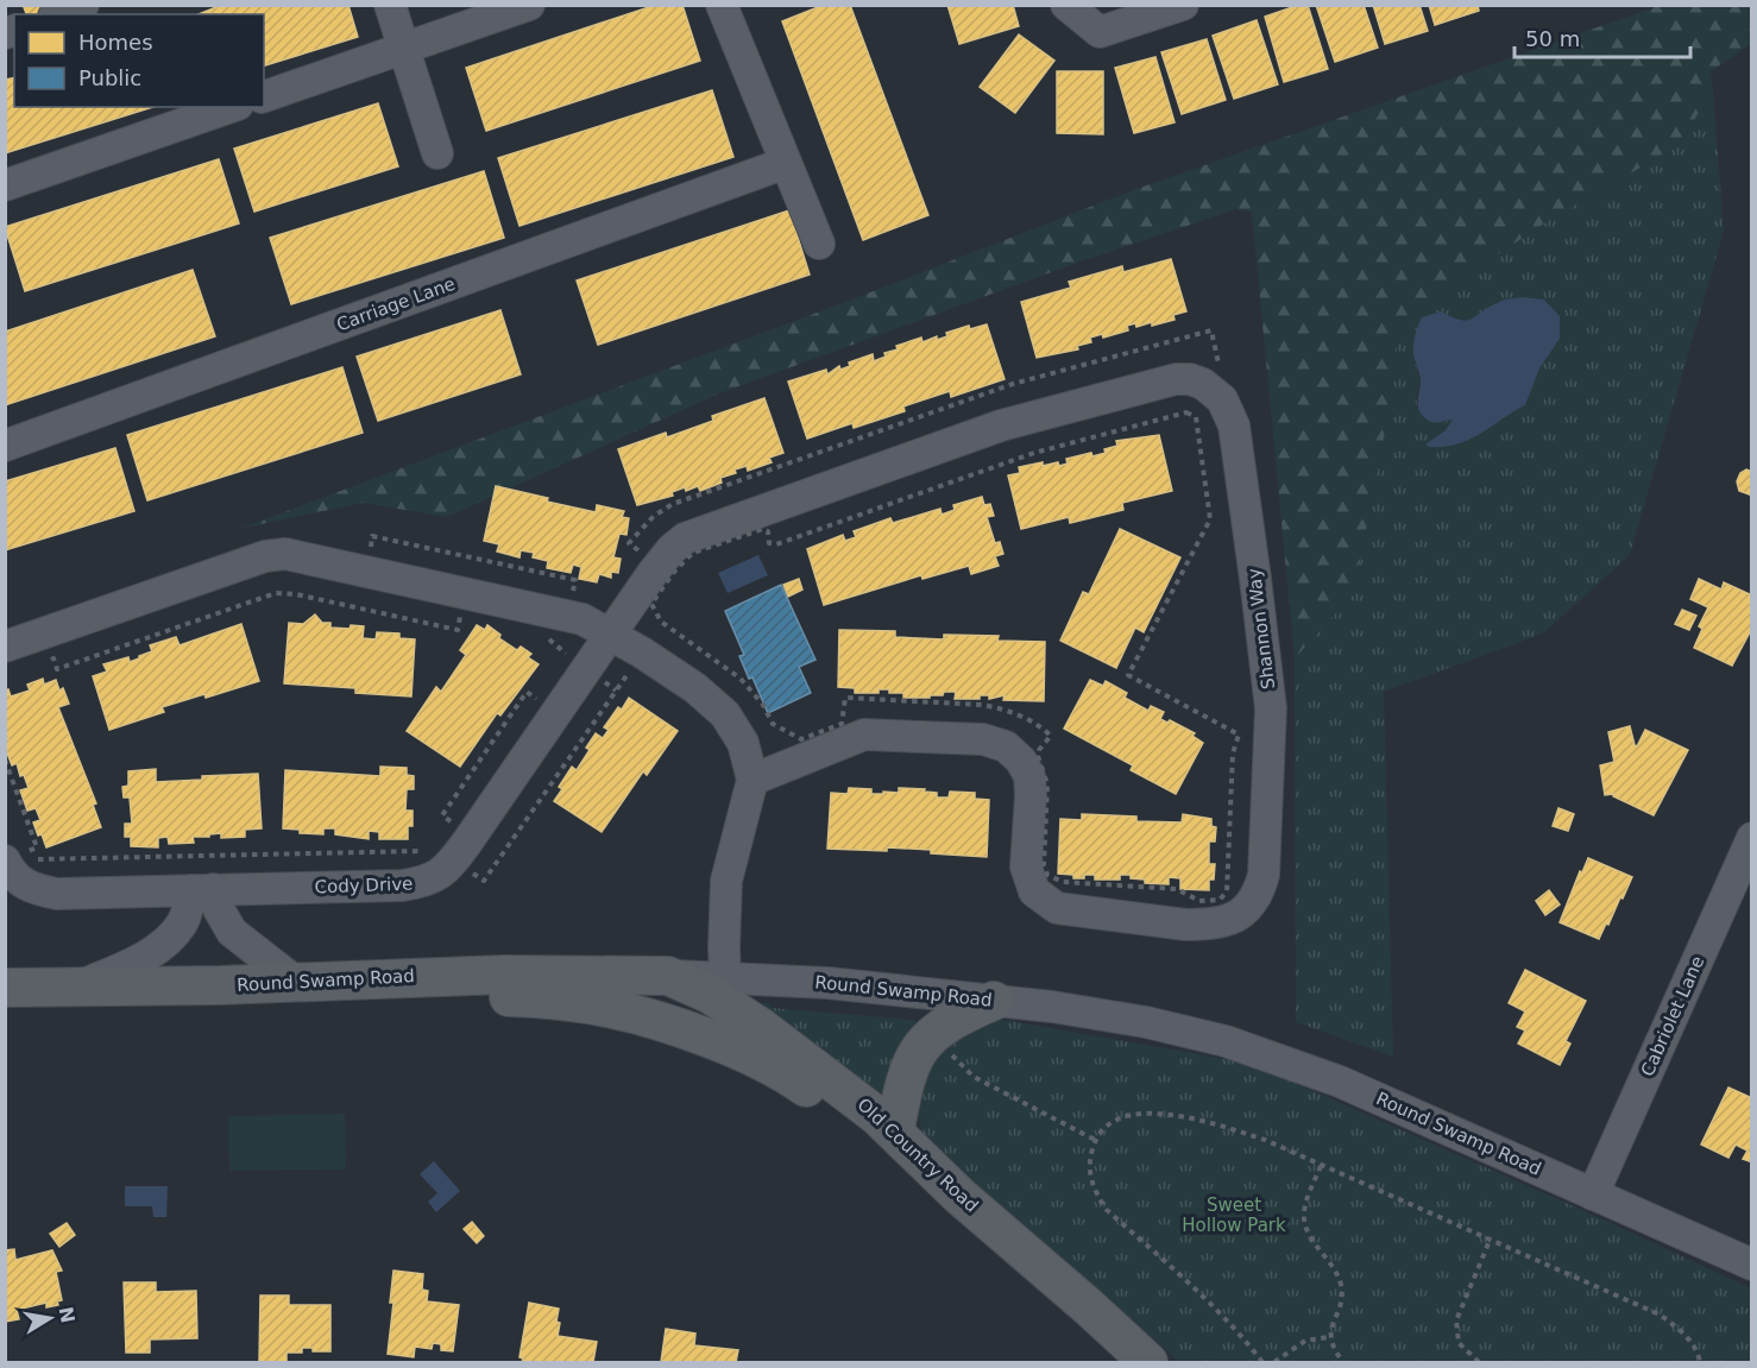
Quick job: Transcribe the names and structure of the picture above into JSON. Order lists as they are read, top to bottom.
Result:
{
  "streets": {
    "main road": ["Round Swamp Road", "Old Country Road"],
    "street": [
      "Carriage Lane",
      "Shannon Way",
      "Cody Drive",
      "Cabriolet Lane"
    ]
  },
  "crossings": [
    ["Shannon Way", "Cody Drive"],
    ["Round Swamp Road", "Cabriolet Lane"],
    ["Round Swamp Road", "Old Country Road"]
  ],
  "parks": ["Sweet Hollow Park"],
  "legend": ["Homes", "Public"],
  "scale_bar": "50 m",
  "north": "right"
}
